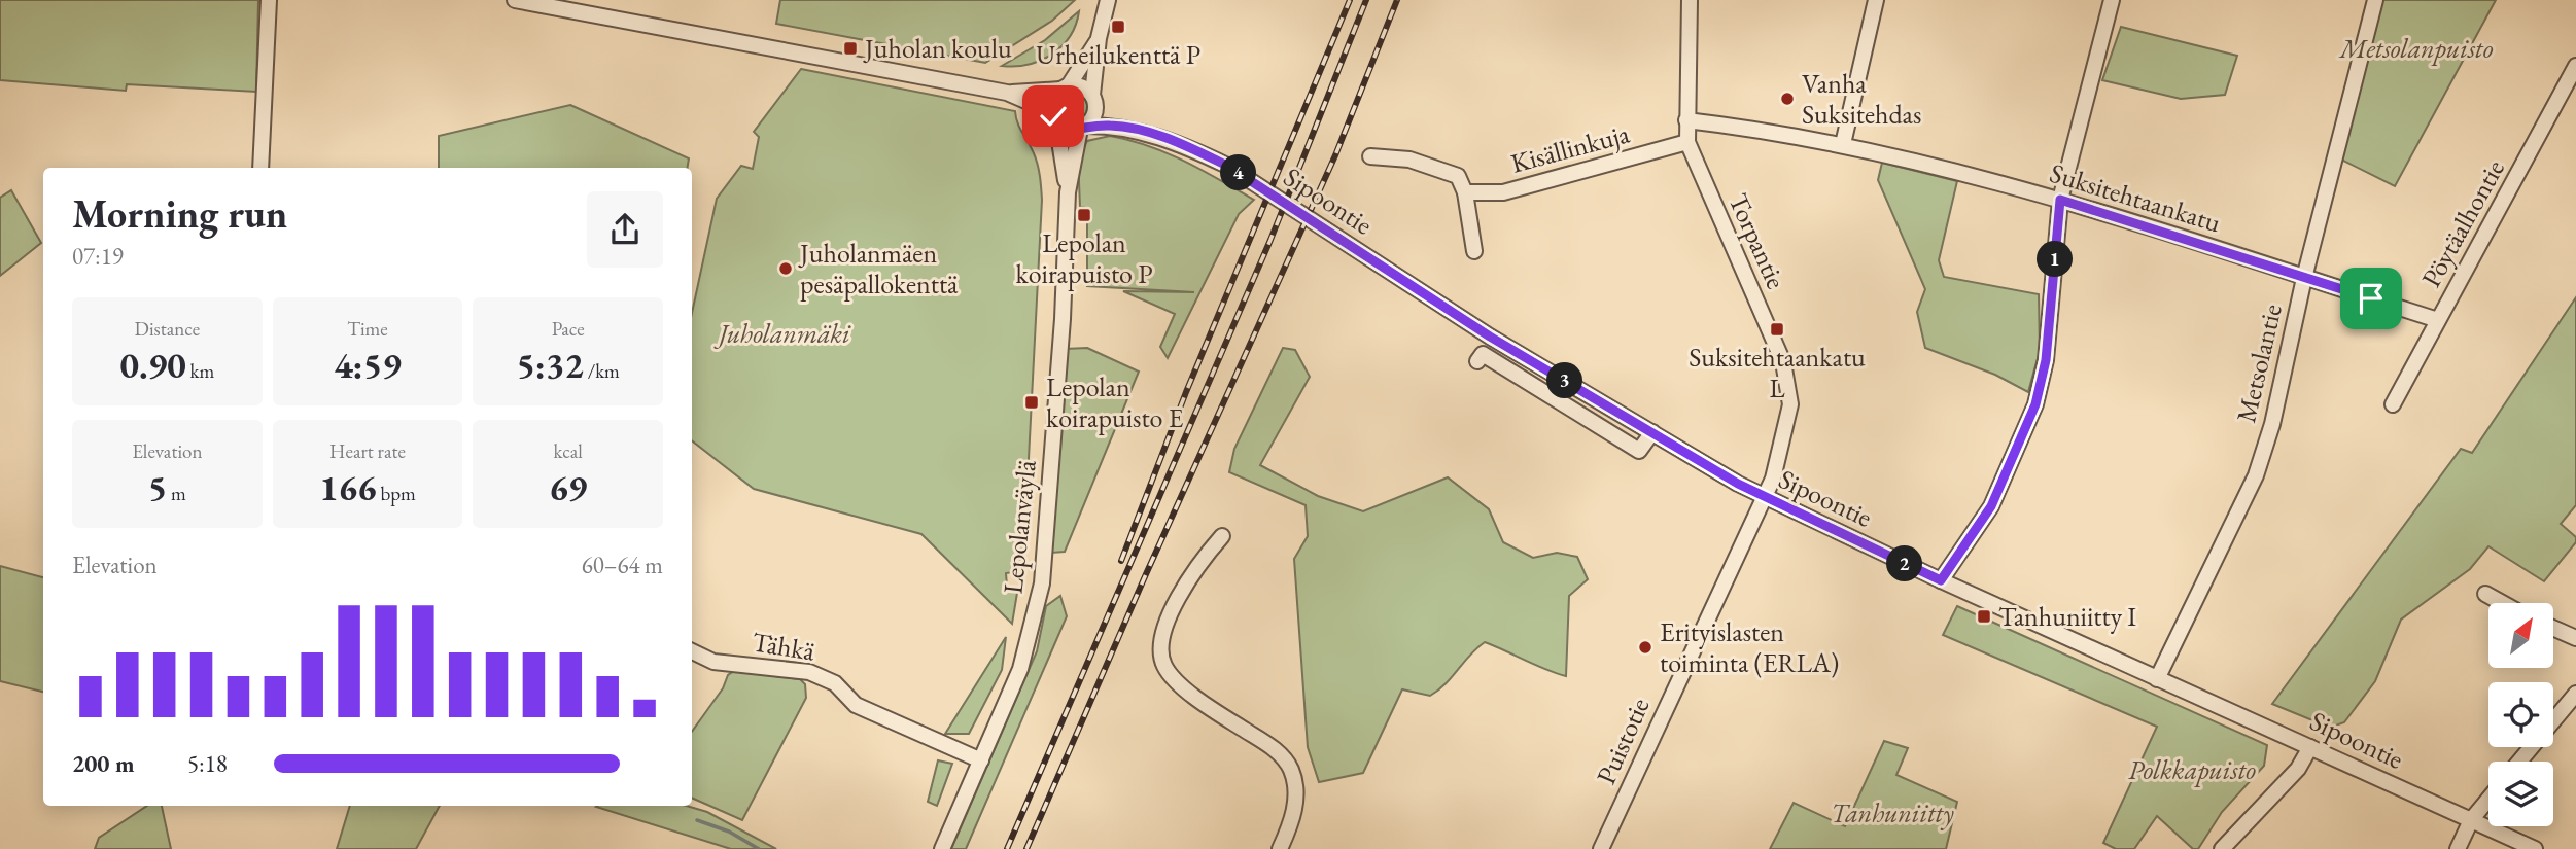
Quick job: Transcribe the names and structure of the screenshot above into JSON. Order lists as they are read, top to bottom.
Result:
{
  "streets": {
    "street": [
      "Kisällinkuja",
      "Suksitehtaankatu",
      "Sipoontie",
      "Pöytäalhontie",
      "Torpantie",
      "Metsolantie",
      "Lepolanväylä",
      "Tähkä",
      "Puistotie"
    ]
  },
  "crossings": [
    ["Kisällinkuja", "Torpantie"],
    ["Suksitehtaankatu", "Pöytäalhontie"],
    ["Suksitehtaankatu", "Torpantie"],
    ["Suksitehtaankatu", "Metsolantie"],
    ["Sipoontie", "Torpantie"],
    ["Sipoontie", "Metsolantie"],
    ["Sipoontie", "Lepolanväylä"],
    ["Sipoontie", "Puistotie"],
    ["Torpantie", "Puistotie"],
    ["Lepolanväylä", "Tähkä"]
  ],
  "parks": [
    "Metsolanpuisto",
    "Juholanmäki",
    "Polkkapuisto",
    "Tanhuniitty"
  ],
  "places": {
    "transit": [
      "Urheilukenttä P",
      "Juholan koulu",
      "Lepolan koirapuisto P",
      "Suksitehtaankatu L",
      "Lepolan koirapuisto E",
      "Tanhuniitty I"
    ],
    "other": ["Vanha Suksitehdas", "Juholanmäen pesäpallokenttä", "Erityislasten toiminta (ERLA)"]
  },
  "north": "top right",
  "page": {
    "pins": [
      "4",
      "1",
      "3",
      "2"
    ],
    "heading": ["Morning run", "07:19"],
    "stats": [
      ["Distance", "0.90 km"],
      ["Time", "4:59"],
      ["Pace", "5:32 /km"],
      ["Elevation", "5 m"],
      ["Heart rate", "166 bpm"],
      ["kcal", "69"]
    ],
    "chart": ["Elevation", "60–64 m"],
    "list": [
      {
        "name": "200 m",
        "note": "5:18"
      }
    ]
  }
}
